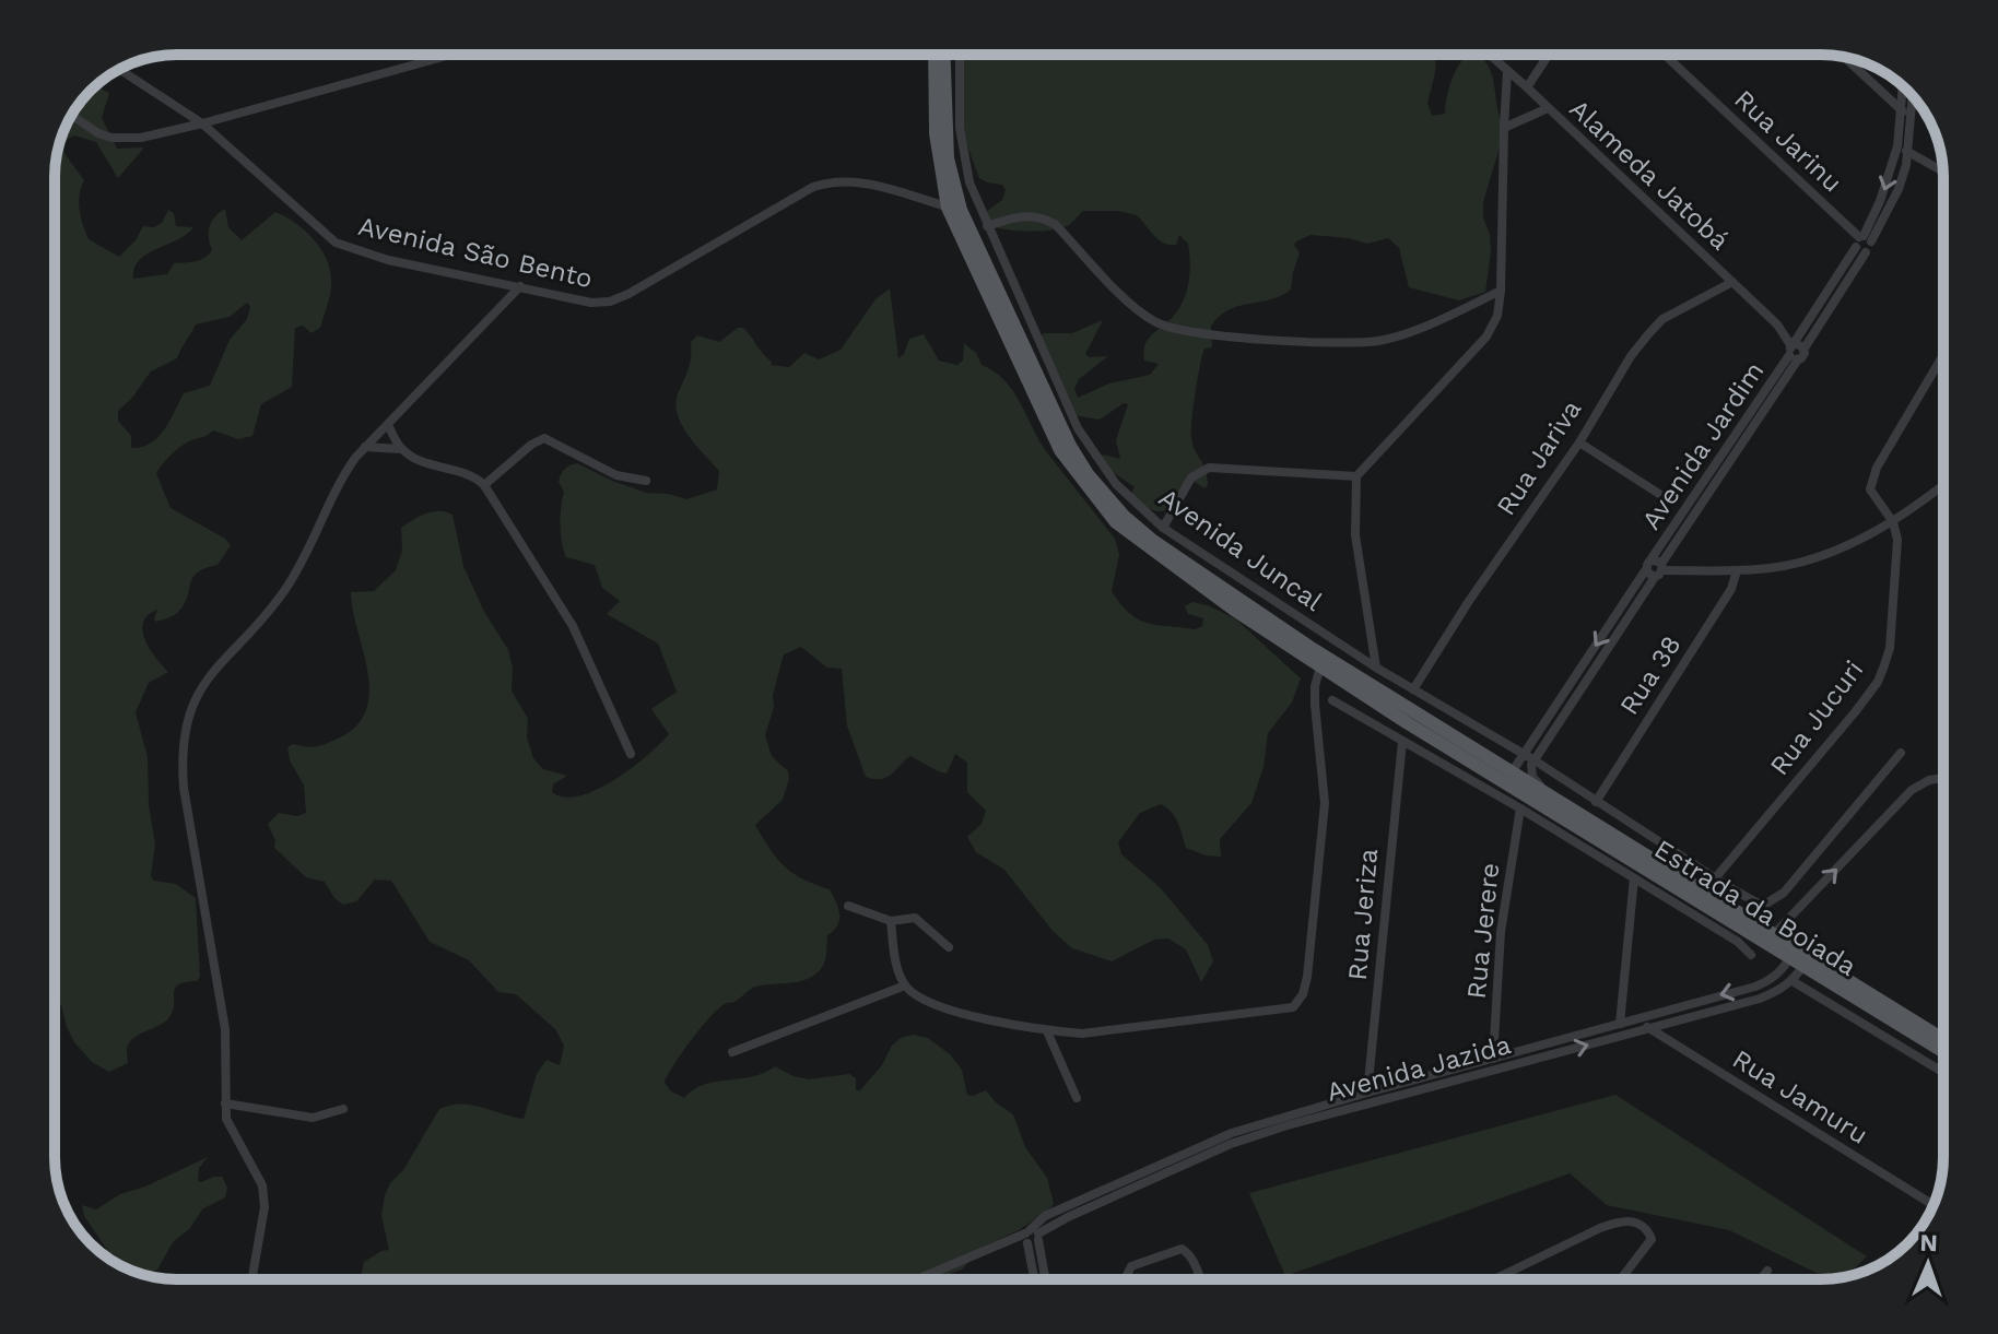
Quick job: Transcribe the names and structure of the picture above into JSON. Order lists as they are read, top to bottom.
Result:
{
  "streets": {
    "main road": ["Estrada da Boiada"],
    "street": [
      "Rua Jarinu",
      "Alameda Jatobá",
      "Avenida São Bento",
      "Avenida Jardim",
      "Rua Jariva",
      "Avenida Juncal",
      "Rua 38",
      "Rua Jucuri",
      "Rua Jeriza",
      "Rua Jerere",
      "Avenida Jazida",
      "Rua Jamuru"
    ]
  },
  "crossings": [
    ["Rua Jarinu", "Avenida Jardim"],
    ["Alameda Jatobá", "Avenida Jardim"],
    ["Alameda Jatobá", "Rua Jariva"],
    ["Avenida São Bento", "Estrada da Boiada"],
    ["Avenida Jardim", "Avenida Juncal"],
    ["Avenida Jardim", "Estrada da Boiada"],
    ["Rua Jariva", "Avenida Juncal"],
    ["Avenida Juncal", "Rua 38"],
    ["Avenida Juncal", "Rua Jucuri"],
    ["Estrada da Boiada", "Rua Jerere"],
    ["Estrada da Boiada", "Avenida Jazida"],
    ["Rua Jeriza", "Avenida Jazida"],
    ["Rua Jerere", "Avenida Jazida"],
    ["Avenida Jazida", "Rua Jamuru"]
  ],
  "north": "top"
}
